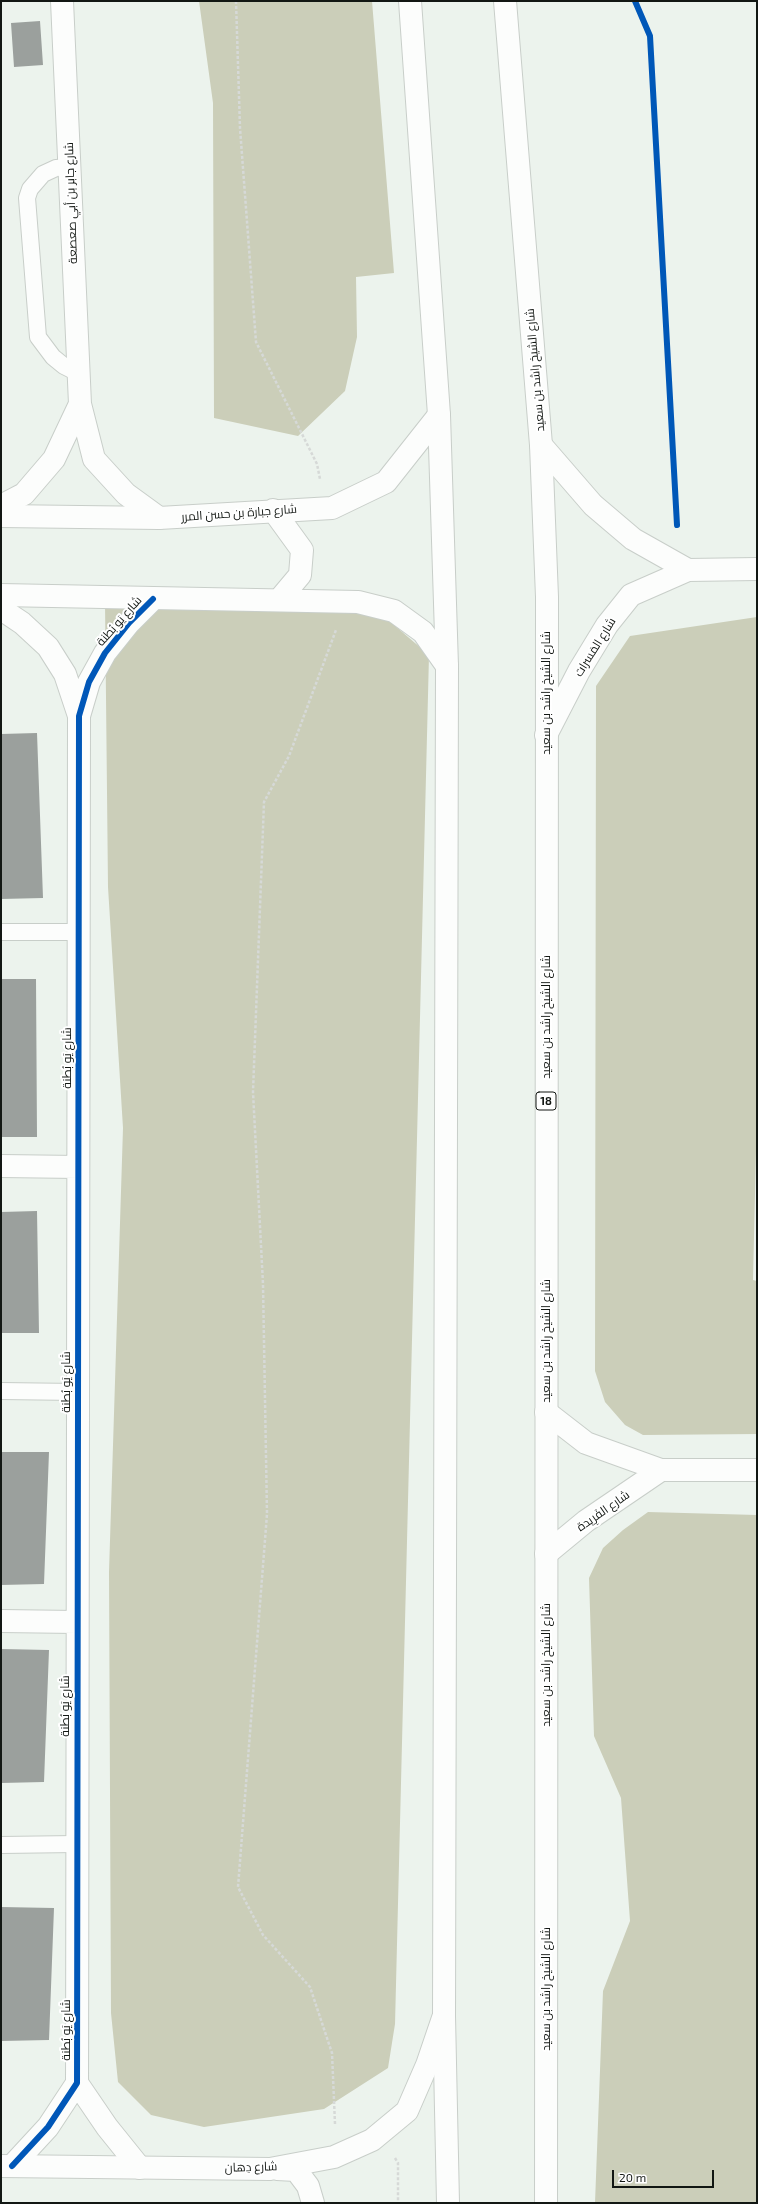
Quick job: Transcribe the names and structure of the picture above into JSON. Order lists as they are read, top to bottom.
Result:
{
  "streets": {
    "street": [
      "شارع جابر بن أبي صعصعة",
      "شارع الشيخ راشد بن سعيد",
      "شارع جبارة بن حسن المرر",
      "شارع يَو بُطنة",
      "شارع المَسرات",
      "18",
      "شارع الفَرِيدة",
      "شارع دِهان"
    ]
  },
  "crossings": [
    ["شارع جابر بن أبي صعصعة", "شارع جبارة بن حسن المرر"],
    ["شارع الشيخ راشد بن سعيد", "شارع المَسرات"],
    ["شارع الشيخ راشد بن سعيد", "شارع الفَرِيدة"]
  ],
  "scale_bar": "20 m"
}
